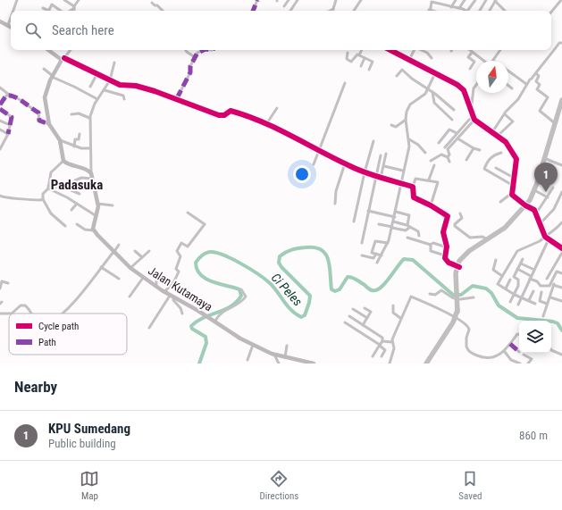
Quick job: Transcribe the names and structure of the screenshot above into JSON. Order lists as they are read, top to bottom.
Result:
{
  "streets": {
    "main road": ["Jalan Kutamaya"]
  },
  "districts": ["Padasuka"],
  "water": ["Ci Peles"],
  "legend": ["Cycle path", "Path"],
  "north": "top",
  "page": {
    "search": "Search here",
    "pins": "1",
    "heading": "Nearby",
    "list": [
      {
        "mark": "1",
        "name": "KPU Sumedang",
        "note": "Public building",
        "value": "860 m"
      }
    ],
    "nav": ["Map", "Directions", "Saved"]
  }
}
